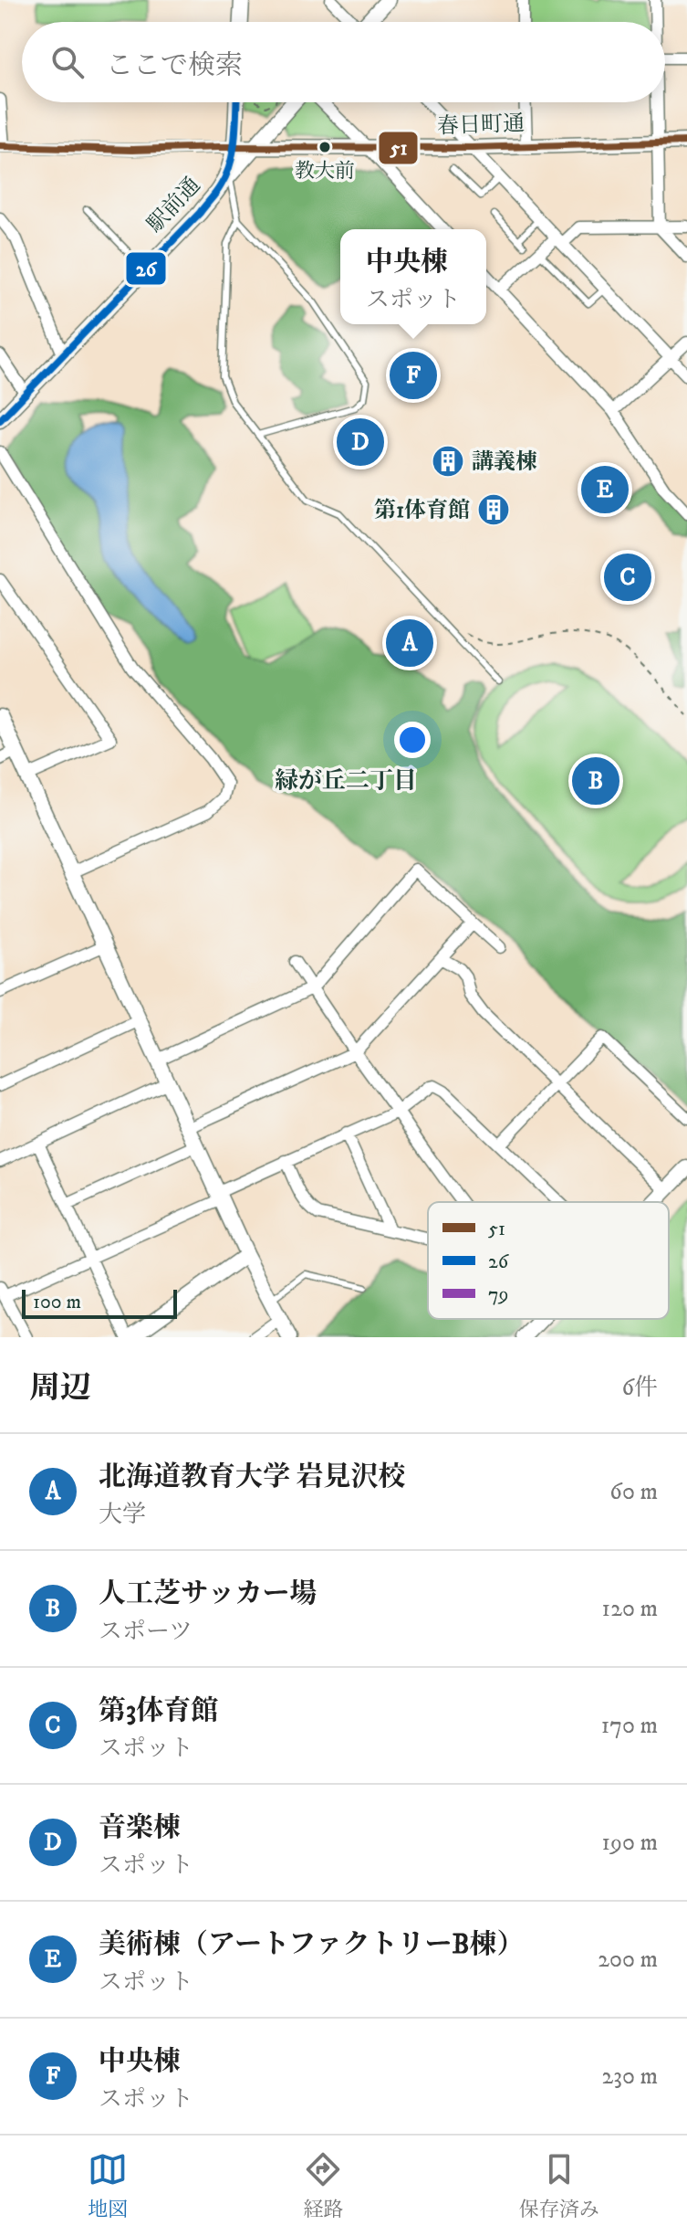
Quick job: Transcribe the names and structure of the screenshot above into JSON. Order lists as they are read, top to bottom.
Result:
{
  "streets": {
    "street": ["春日町通", "駅前通"]
  },
  "crossings": [
    ["春日町通", "駅前通"]
  ],
  "districts": ["緑が丘二丁目"],
  "places": {
    "other": ["教大前"],
    "building": ["講義棟", "第1体育館"]
  },
  "lines": ["transit line 26", "transit line 51"],
  "legend": ["51", "26", "79"],
  "scale_bar": "100 m",
  "page": {
    "search": "ここで検索",
    "popup": ["中央棟", "スポット"],
    "pins": [
      "F",
      "D",
      "E",
      "C",
      "A",
      "B"
    ],
    "scale": "100 m",
    "heading": ["周辺", "6件"],
    "list": [
      {
        "mark": "A",
        "name": "北海道教育大学 岩見沢校",
        "note": "大学",
        "value": "60 m"
      },
      {
        "mark": "B",
        "name": "人工芝サッカー場",
        "note": "スポーツ",
        "value": "120 m"
      },
      {
        "mark": "C",
        "name": "第3体育館",
        "note": "スポット",
        "value": "170 m"
      },
      {
        "mark": "D",
        "name": "音楽棟",
        "note": "スポット",
        "value": "190 m"
      },
      {
        "mark": "E",
        "name": "美術棟（アートファクトリーB棟）",
        "note": "スポット",
        "value": "200 m"
      },
      {
        "mark": "F",
        "name": "中央棟",
        "note": "スポット",
        "value": "230 m"
      }
    ],
    "nav": ["地図", "経路", "保存済み"]
  }
}
